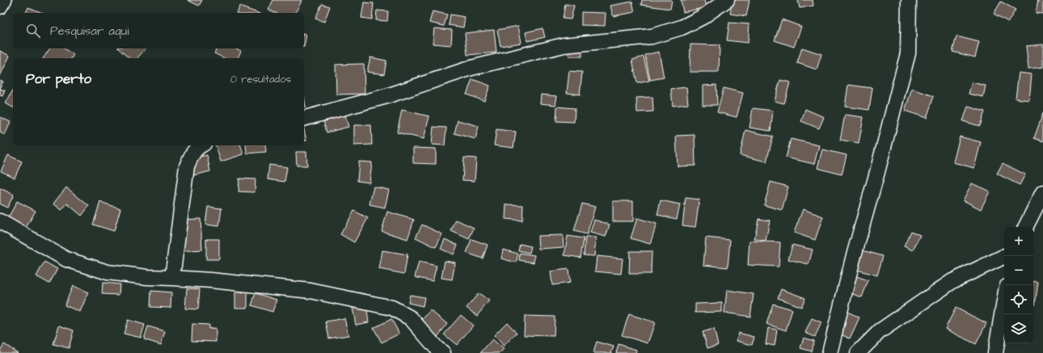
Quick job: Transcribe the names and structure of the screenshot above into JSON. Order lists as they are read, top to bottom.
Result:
{
  "page": {
    "search": "Pesquisar aqui",
    "heading": ["Por perto", "0 resultados"],
    "map_buttons": ["+", "−"]
  }
}
